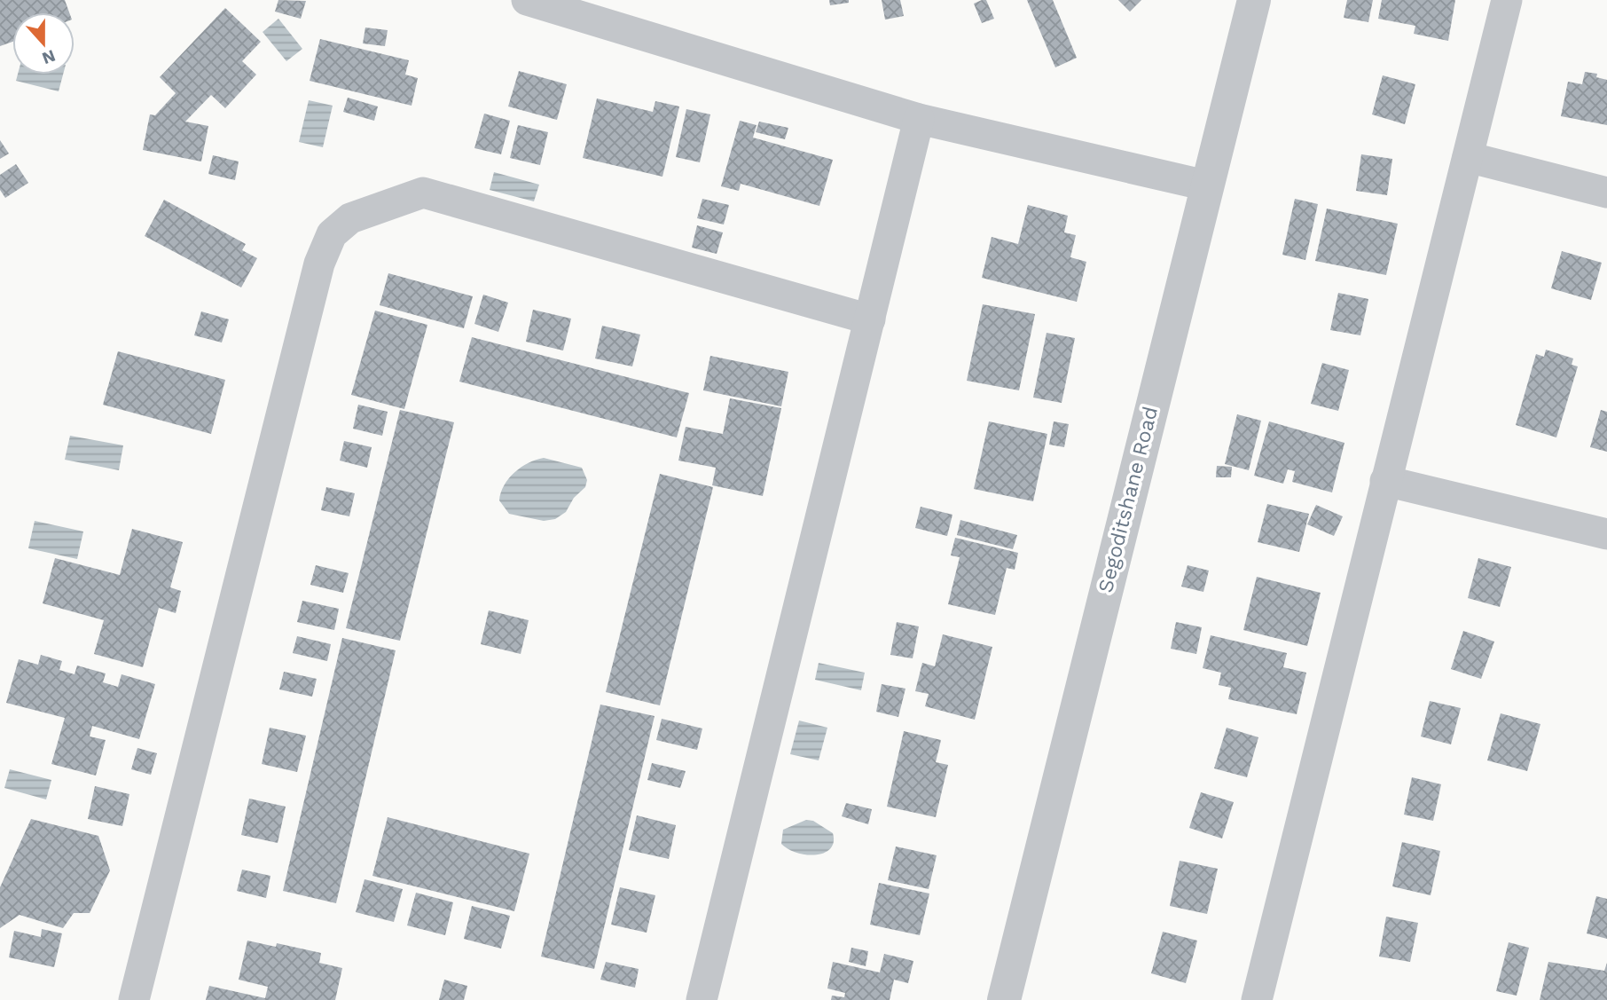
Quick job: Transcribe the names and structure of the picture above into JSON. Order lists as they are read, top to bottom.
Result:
{
  "streets": {
    "street": ["Segoditshane Road"]
  },
  "north": "bottom"
}
